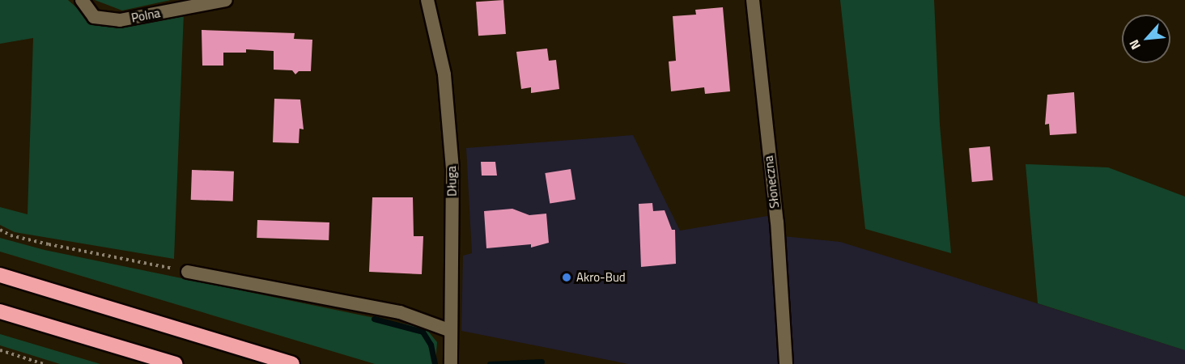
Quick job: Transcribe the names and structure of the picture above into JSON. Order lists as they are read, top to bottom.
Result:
{
  "streets": {
    "street": ["Polna", "Długa", "Słoneczna"]
  },
  "places": ["Akro-Bud"],
  "north": "bottom left"
}
